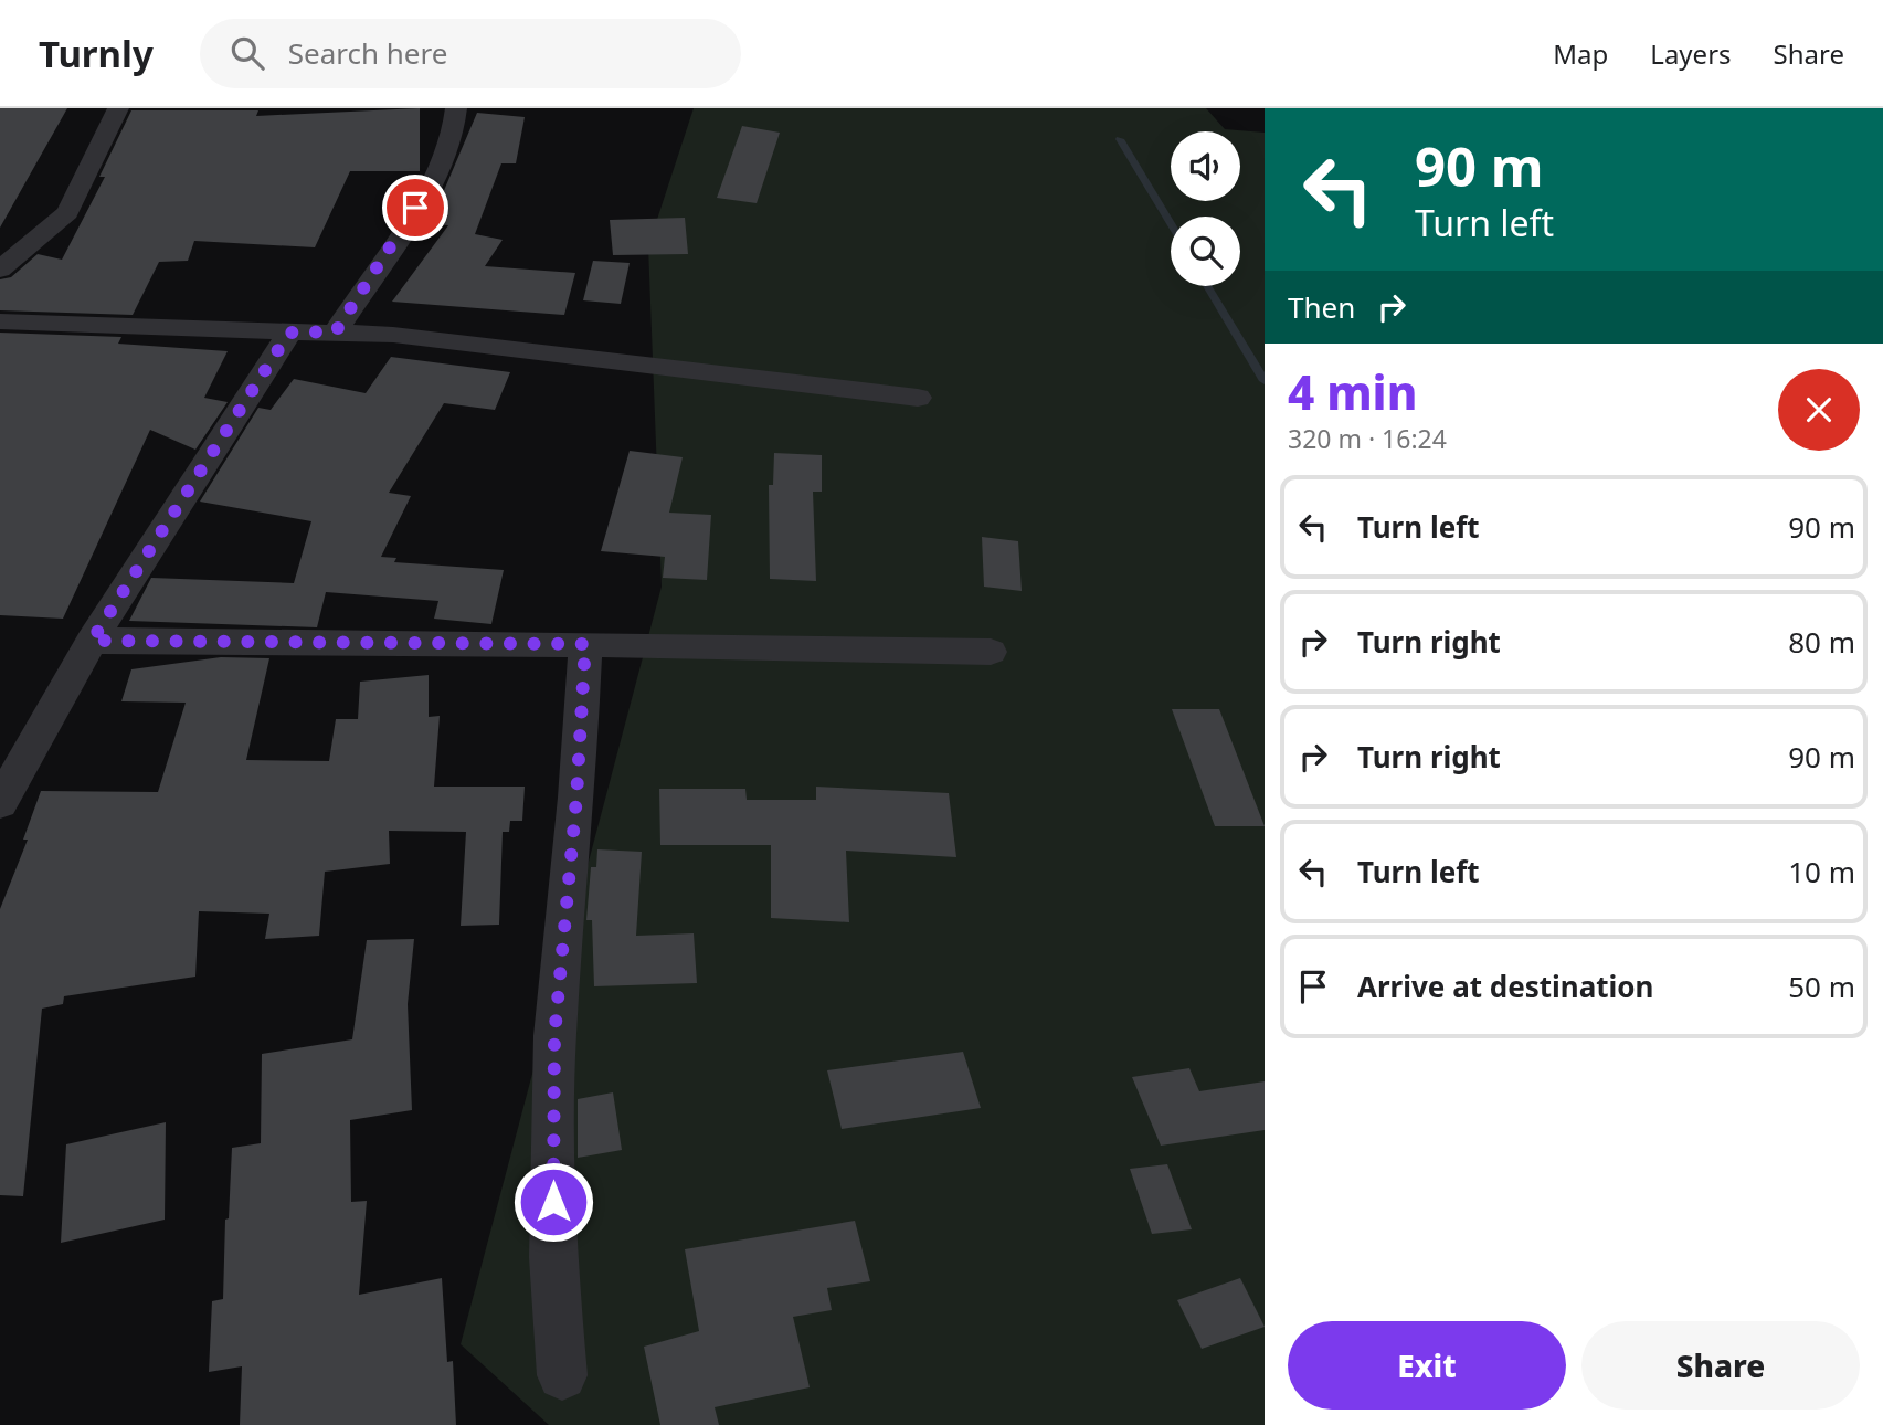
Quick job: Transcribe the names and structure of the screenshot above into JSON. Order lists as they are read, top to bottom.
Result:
{
  "page": {
    "header": "Turnly",
    "search": "Search here",
    "nav": ["Map", "Layers", "Share"],
    "turn": ["90 m", "Turn left"],
    "then": "Then",
    "heading": ["4 min", "320 m · 16:24"],
    "list": [
      {
        "name": "Turn left",
        "value": "90 m"
      },
      {
        "name": "Turn right",
        "value": "80 m"
      },
      {
        "name": "Turn right",
        "value": "90 m"
      },
      {
        "name": "Turn left",
        "value": "10 m"
      },
      {
        "name": "Arrive at destination",
        "value": "50 m"
      }
    ],
    "buttons": ["Exit", "Share"]
  }
}
